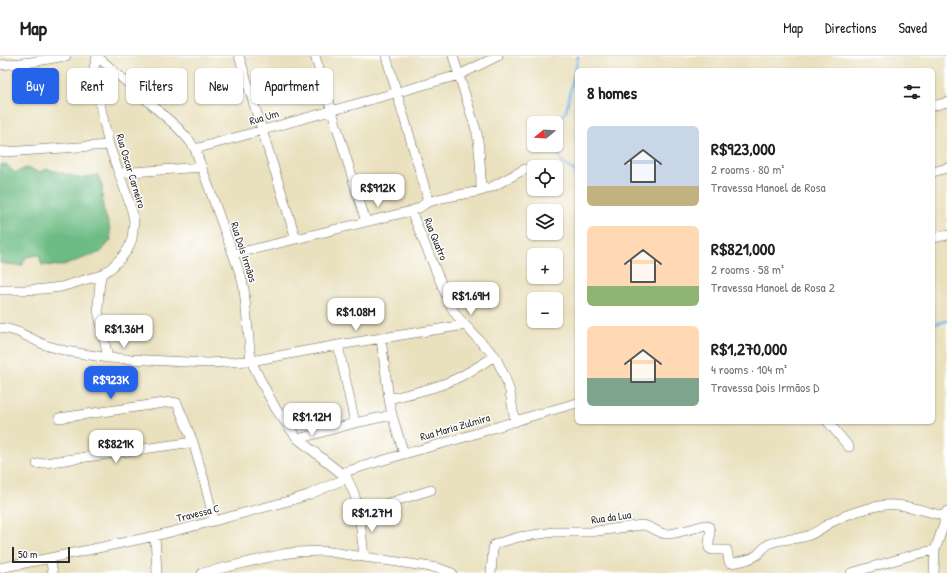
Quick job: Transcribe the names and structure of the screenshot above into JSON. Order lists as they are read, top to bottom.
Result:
{
  "streets": {
    "street": [
      "Rua Um",
      "Rua Oscar Carneiro",
      "Rua Quatro",
      "Rua Dois Irmãos",
      "Rua Maria Zulmira",
      "Travessa C",
      "Rua da Lua"
    ]
  },
  "crossings": [
    ["Rua Um", "Rua Quatro"],
    ["Rua Um", "Rua Dois Irmãos"],
    ["Rua Oscar Carneiro", "Rua Dois Irmãos"],
    ["Rua Quatro", "Rua Maria Zulmira"],
    ["Rua Dois Irmãos", "Rua Maria Zulmira"],
    ["Rua Dois Irmãos", "Travessa C"],
    ["Rua Maria Zulmira", "Travessa C"]
  ],
  "scale_bar": "50 m",
  "north": "left",
  "page": {
    "header": "Map",
    "nav": ["Map", "Directions", "Saved"],
    "chip": [
      "Buy",
      "Rent",
      "Filters",
      "New",
      "Apartment"
    ],
    "heading": "8 homes",
    "map_buttons": ["+", "−"],
    "list": [
      {
        "name": "R$923,000",
        "note": "2 rooms · 80 m² · Travessa Manoel de Rosa"
      },
      {
        "name": "R$821,000",
        "note": "2 rooms · 58 m² · Travessa Manoel de Rosa 2"
      },
      {
        "name": "R$1,270,000",
        "note": "4 rooms · 104 m² · Travessa Dois Irmãos D"
      }
    ],
    "price": [
      "R$912K",
      "R$1.69M",
      "R$1.08M",
      "R$1.36M",
      "R$923K",
      "R$1.12M",
      "R$821K",
      "R$1.27M"
    ],
    "scale": "50 m"
  }
}
